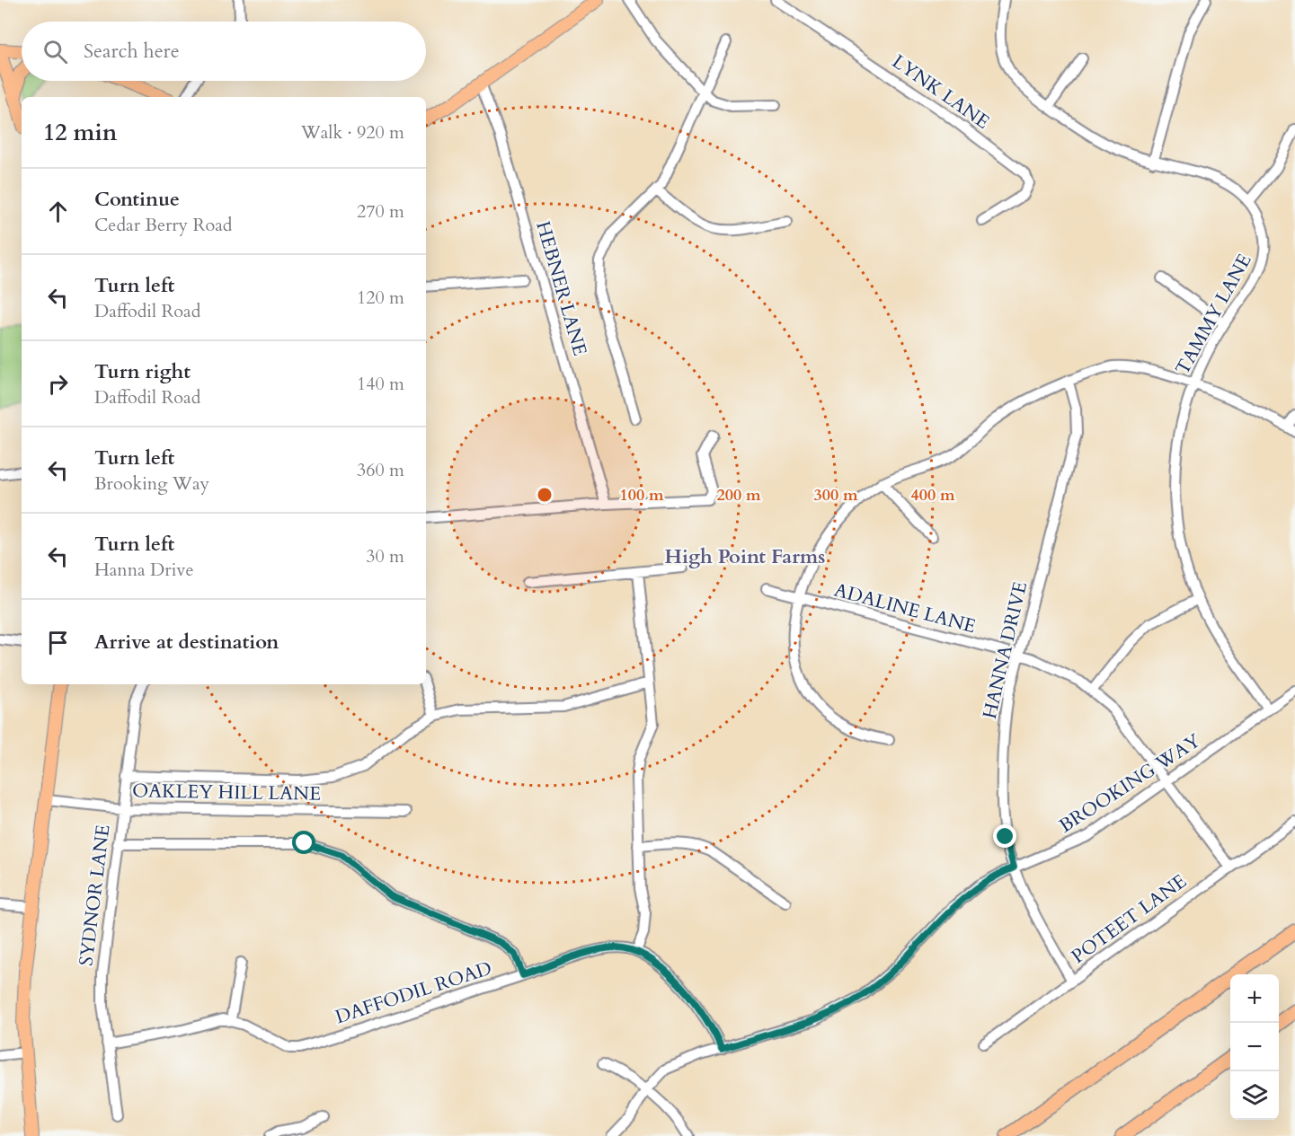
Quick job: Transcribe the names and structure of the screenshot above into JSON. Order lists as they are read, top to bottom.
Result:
{
  "streets": {
    "street": [
      "LYNK LANE",
      "HEBNER LANE",
      "TAMMY LANE",
      "ADALINE LANE",
      "HANNA DRIVE",
      "BROOKING WAY",
      "OAKLEY HILL LANE",
      "SYDNOR LANE",
      "POTEET LANE",
      "DAFFODIL ROAD"
    ]
  },
  "crossings": [
    ["TAMMY LANE", "BROOKING WAY"],
    ["ADALINE LANE", "HANNA DRIVE"],
    ["ADALINE LANE", "BROOKING WAY"],
    ["ADALINE LANE", "POTEET LANE"],
    ["HANNA DRIVE", "BROOKING WAY"],
    ["HANNA DRIVE", "POTEET LANE"],
    ["OAKLEY HILL LANE", "SYDNOR LANE"]
  ],
  "districts": ["High Point Farms"],
  "page": {
    "search": "Search here",
    "heading": ["12 min", "Walk · 920 m"],
    "list": [
      ["Continue", "Cedar Berry Road", "270 m"],
      ["Turn left", "Daffodil Road", "120 m"],
      ["Turn right", "Daffodil Road", "140 m"],
      ["Turn left", "Brooking Way", "360 m"],
      ["Turn left", "Hanna Drive", "30 m"],
      "Arrive at destination"
    ],
    "map_buttons": ["+", "−"]
  },
  "rings": [
    "100 m",
    "200 m",
    "300 m",
    "400 m"
  ]
}
